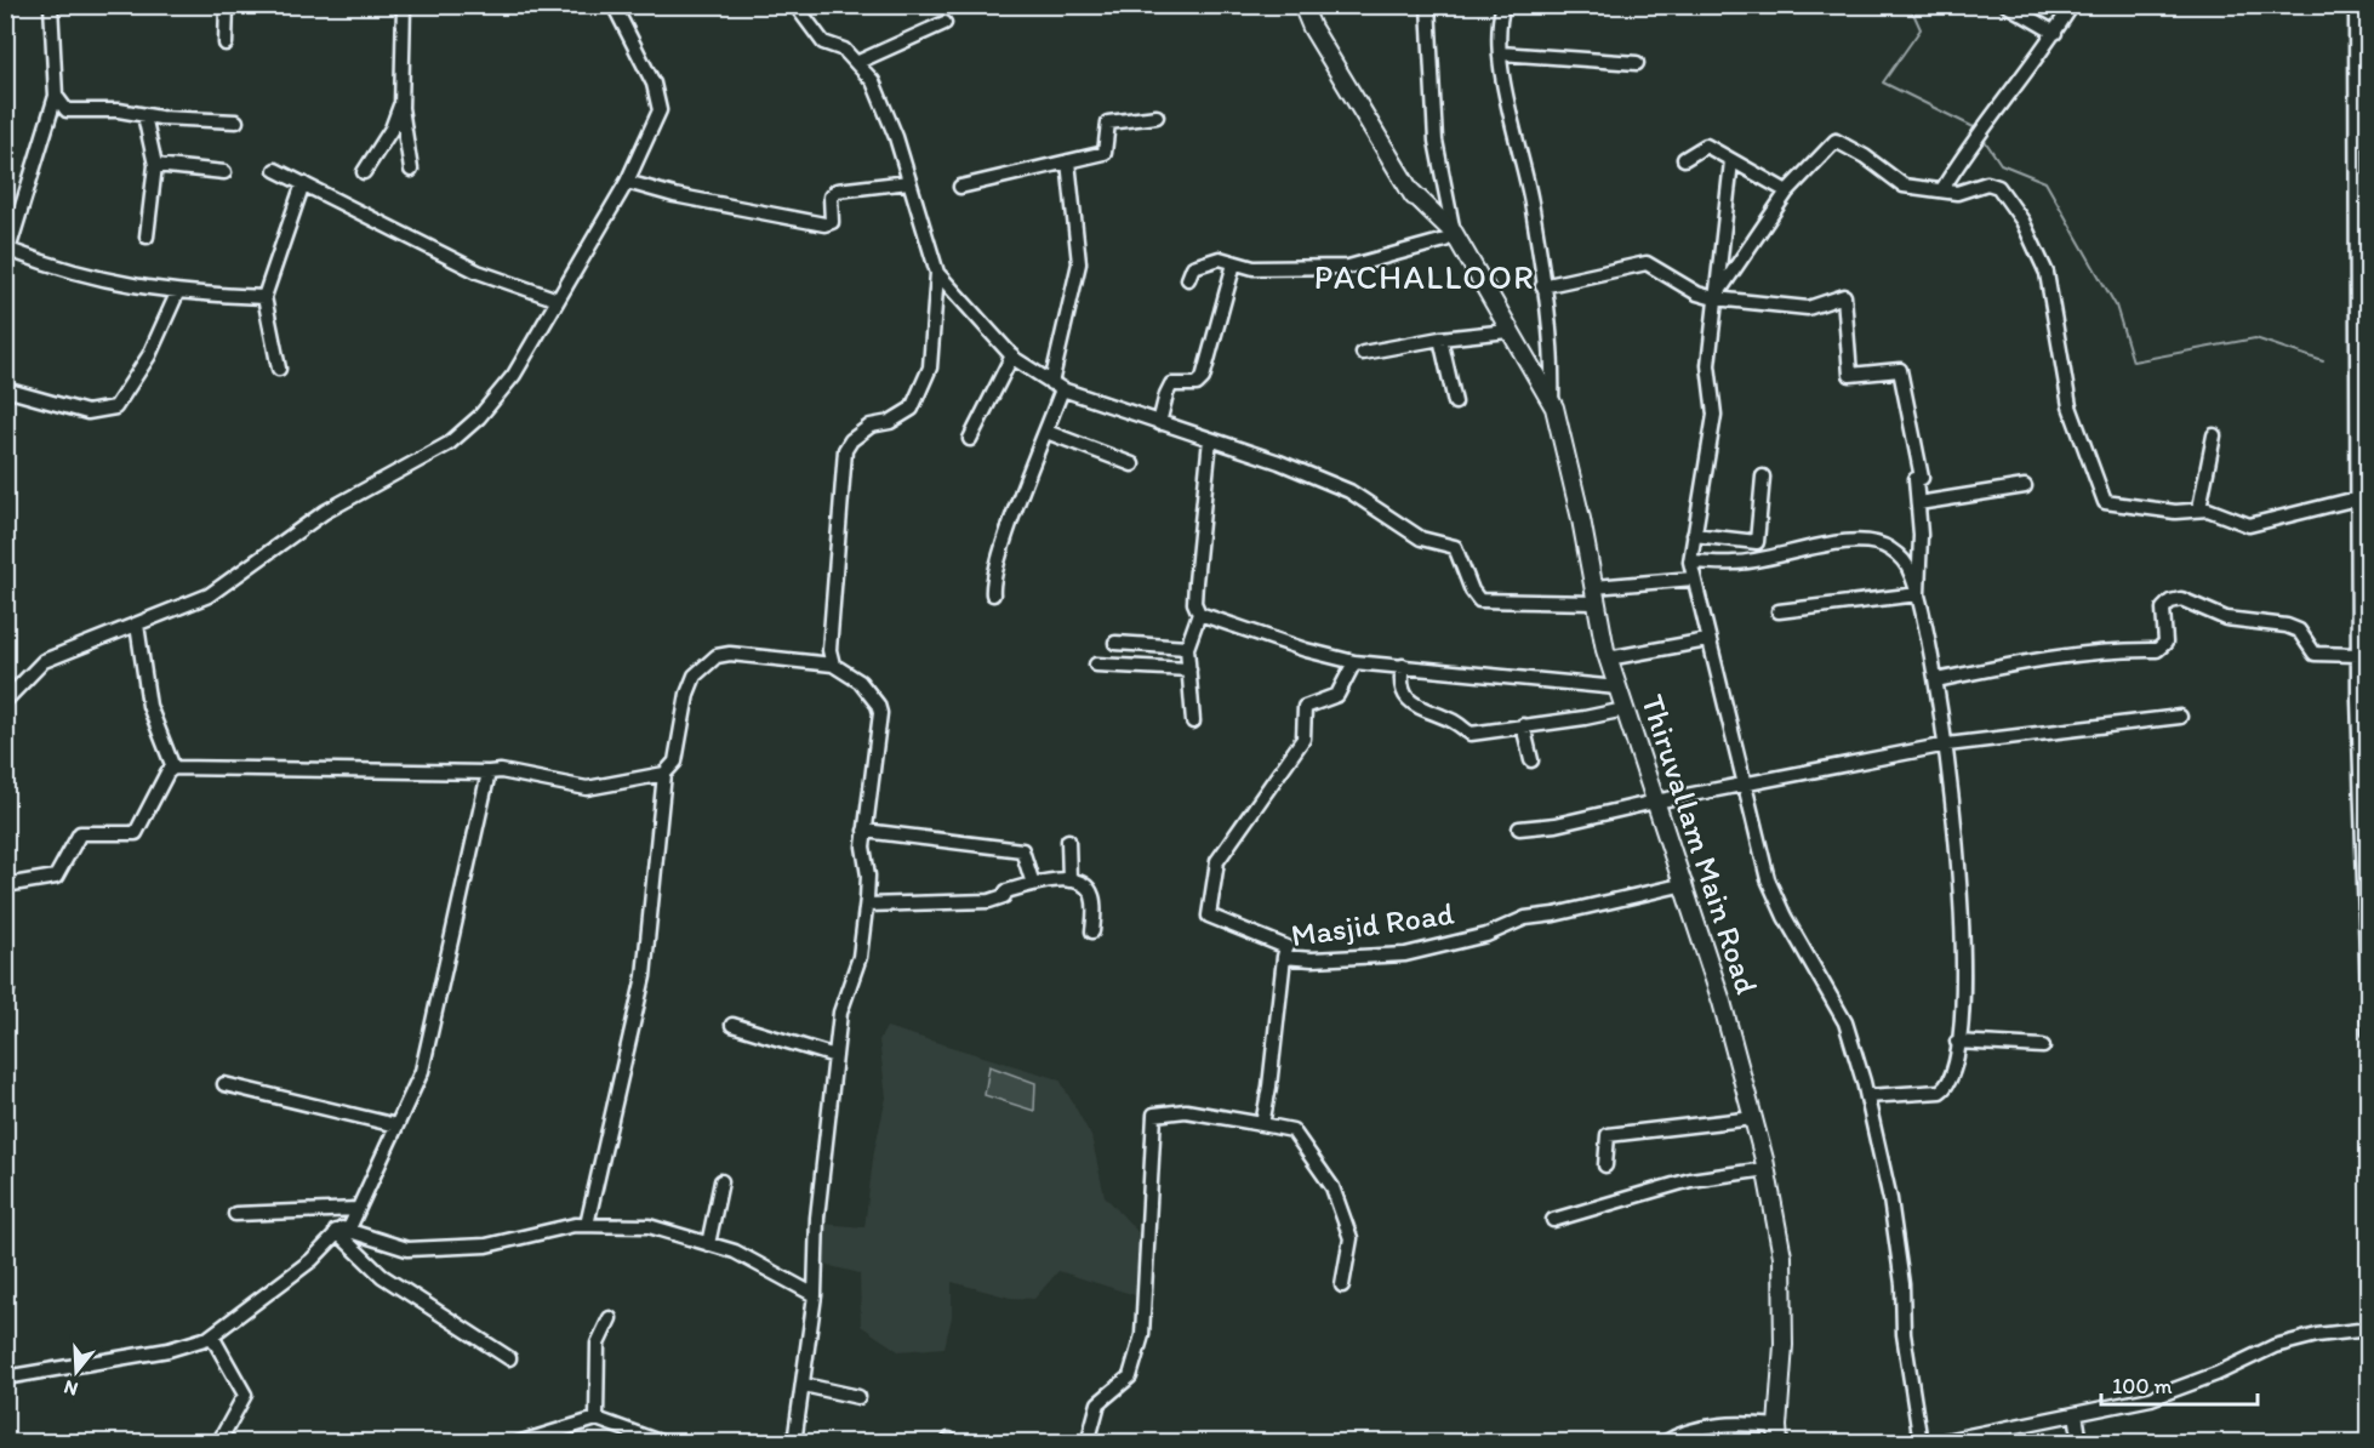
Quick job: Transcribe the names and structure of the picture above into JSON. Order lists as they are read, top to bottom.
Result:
{
  "streets": {
    "main road": ["Thiruvallam Main Road"],
    "street": ["Masjid Road"]
  },
  "crossings": [
    ["Thiruvallam Main Road", "Masjid Road"]
  ],
  "districts": ["PACHALLOOR"],
  "scale_bar": "100 m",
  "north": "bottom"
}
